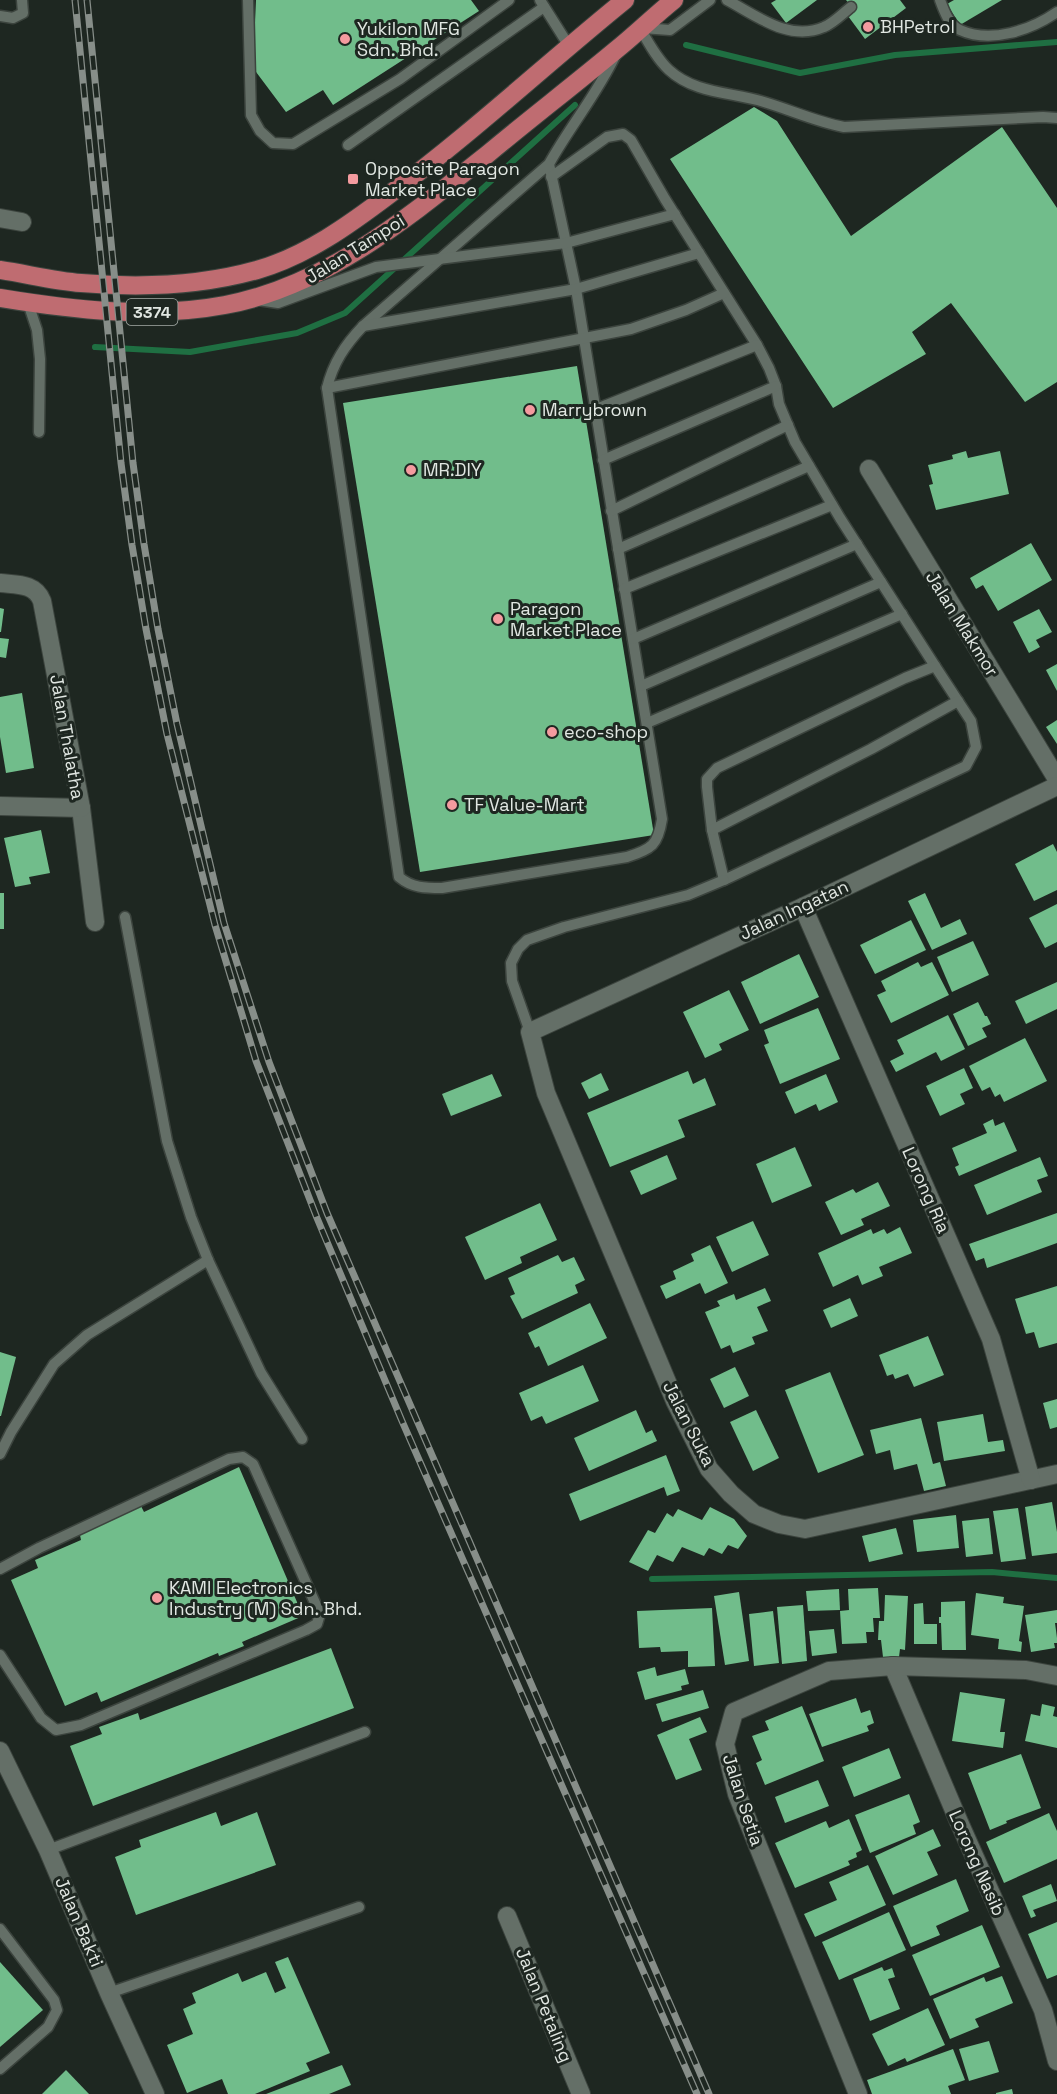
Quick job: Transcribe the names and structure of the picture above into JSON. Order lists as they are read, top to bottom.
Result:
{
  "streets": {
    "main road": ["Jalan Tampoi", "3374"],
    "street": [
      "Jalan Makmor",
      "Jalan Thalatha",
      "Jalan Ingatan",
      "Lorong Ria",
      "Jalan Suka",
      "Jalan Setia",
      "Lorong Nasib",
      "Jalan Bakti",
      "Jalan Petaling"
    ]
  },
  "crossings": [
    ["Jalan Ingatan", "Lorong Ria"],
    ["Jalan Ingatan", "Jalan Suka"],
    ["Lorong Ria", "Jalan Suka"],
    ["Jalan Setia", "Lorong Nasib"]
  ],
  "places": {
    "other": [
      "BHPetrol",
      "Yukilon MFG Sdn. Bhd.",
      "Marrybrown",
      "MR.DIY",
      "Paragon Market Place",
      "eco-shop",
      "TF Value-Mart",
      "KAMI Electronics Industry (M) Sdn. Bhd."
    ],
    "transit": ["Opposite Paragon Market Place"]
  }
}
